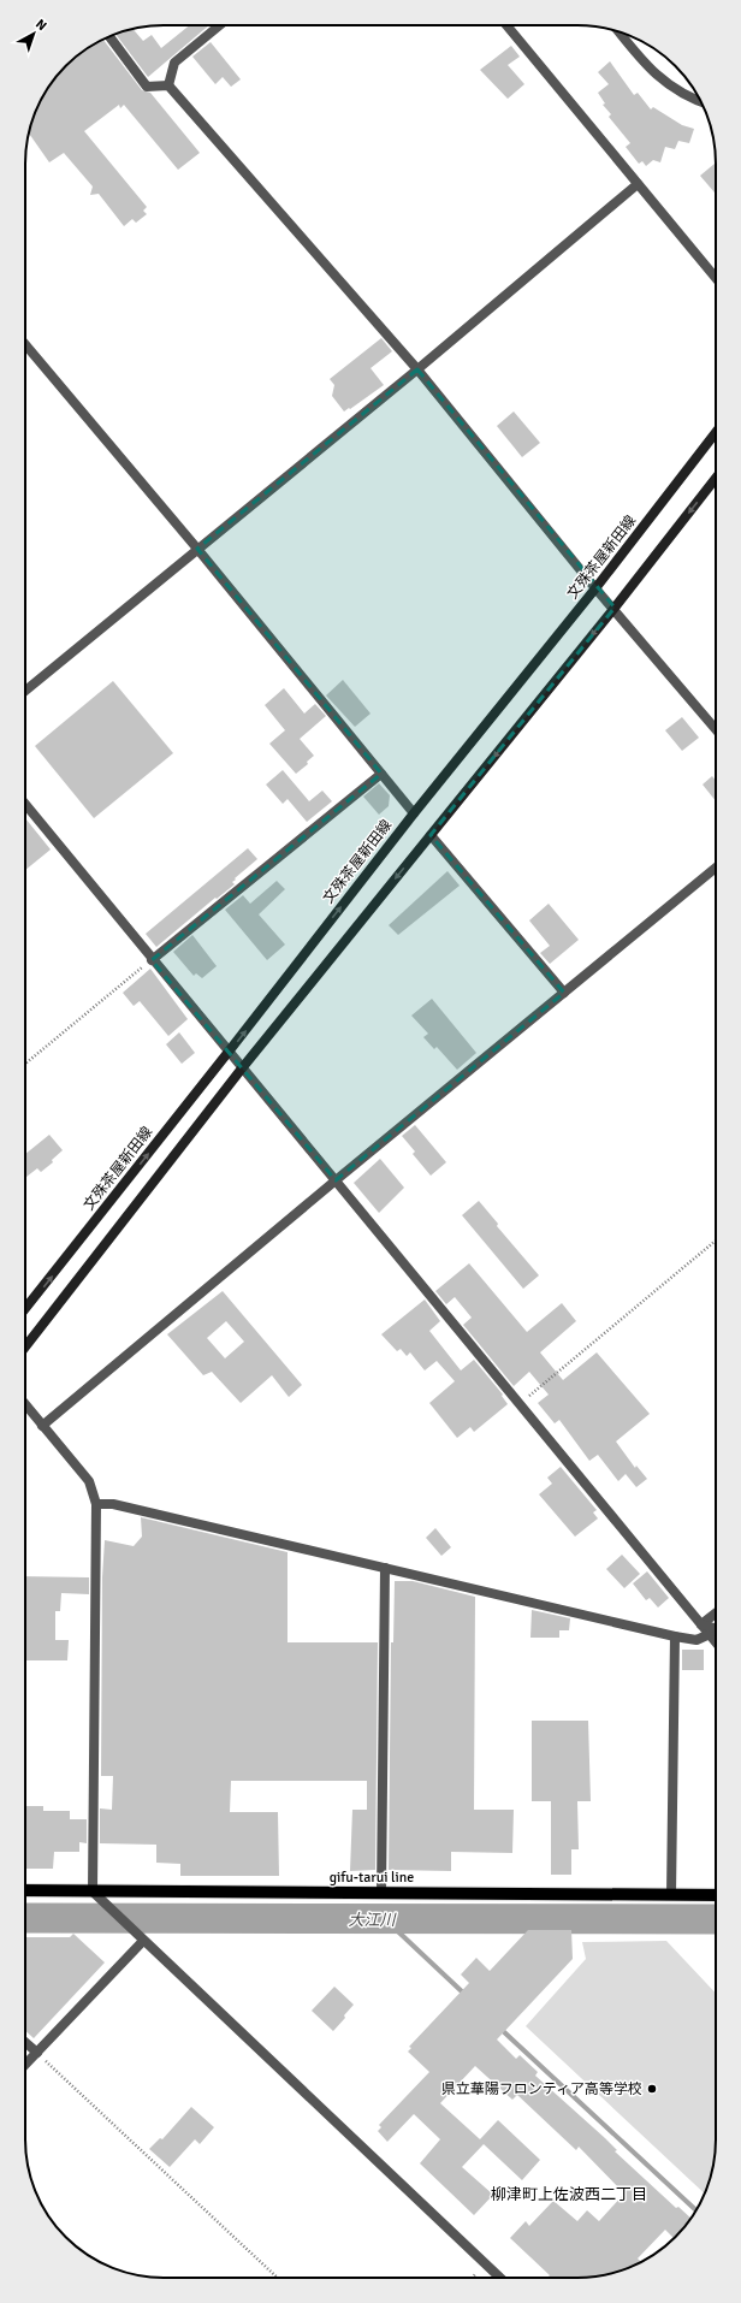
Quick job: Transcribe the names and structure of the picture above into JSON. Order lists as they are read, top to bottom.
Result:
{
  "streets": {
    "main road": ["文殊茶屋新田線", "gifu-tarui line"]
  },
  "districts": ["柳津町上佐波西二丁目"],
  "water": ["大江川"],
  "places": ["県立華陽フロンティア高等学校"],
  "north": "top right"
}
